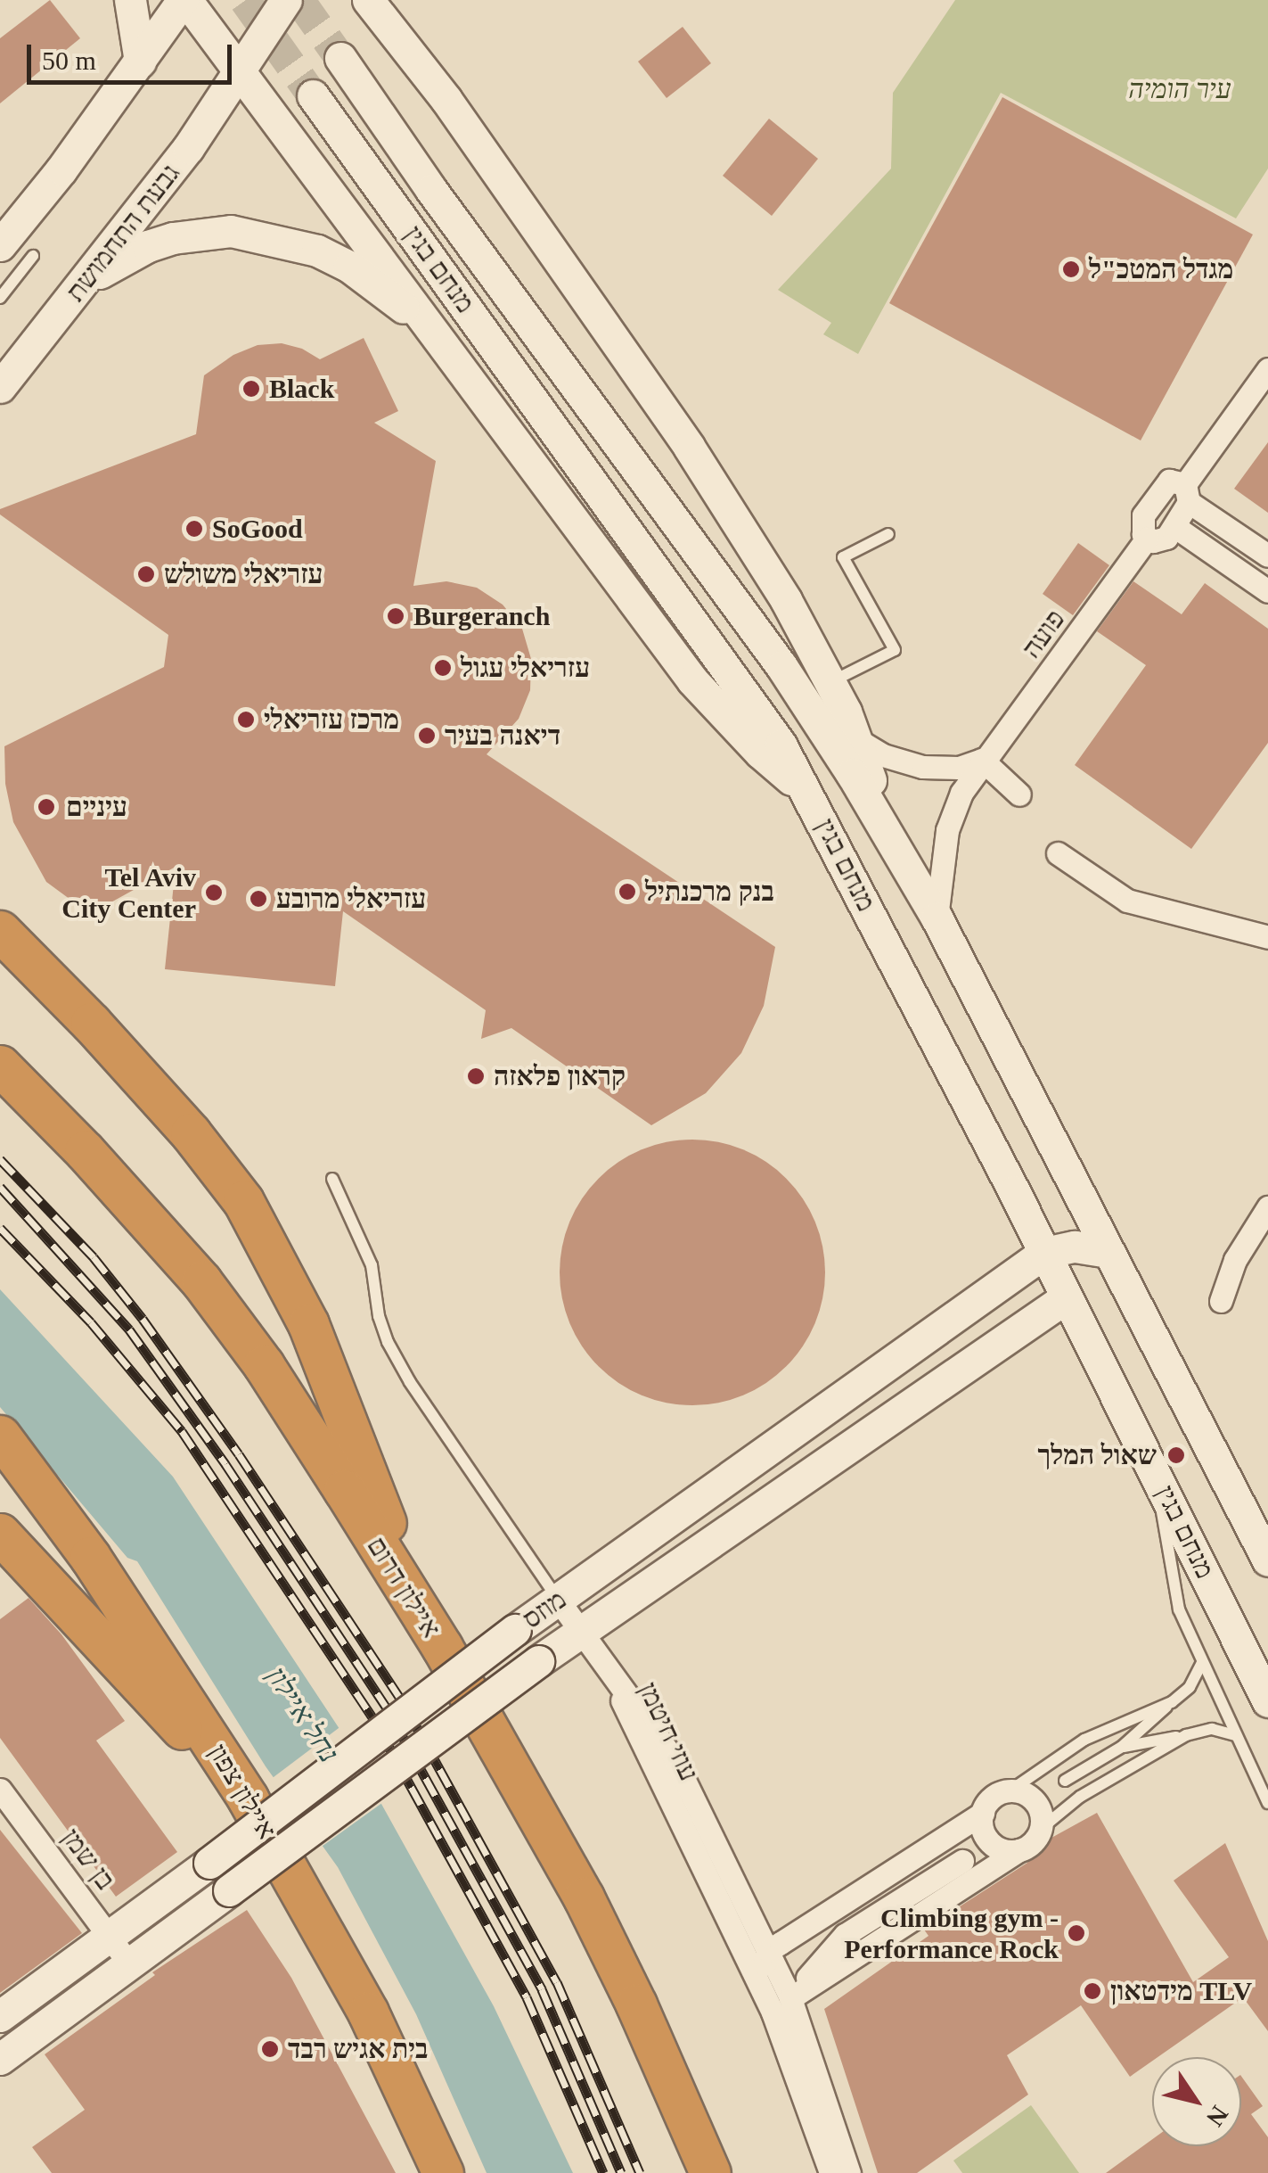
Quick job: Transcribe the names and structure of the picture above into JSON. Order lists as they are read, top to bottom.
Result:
{
  "streets": {
    "highway": ["איילון דרום", "איילון צפון"],
    "main road": ["גבעת התחמושת", "מנחם בגין", "מוזס"],
    "street": ["פועה", "עוזי חיטמן", "בן שמן"]
  },
  "crossings": [
    ["מנחם בגין", "פועה"],
    ["מנחם בגין", "מוזס"],
    ["מוזס", "בן שמן"]
  ],
  "water": ["נחל איילון"],
  "parks": ["עיר הומיה"],
  "places": [
    "מגדל המטכ\"ל",
    "Black",
    "SoGood",
    "עזריאלי משולש",
    "Burgeranch",
    "עזריאלי עגול",
    "מרכז עזריאלי",
    "דיאנה בעיר",
    "עיניים",
    "בנק מרכנתיל",
    "Tel Aviv City Center",
    "עזריאלי מרובע",
    "קראון פלאזה",
    "שאול המלך",
    "Climbing gym - Performance Rock",
    "מידטאון TLV",
    "בית אגיש רבד"
  ],
  "scale_bar": "50 m",
  "north": "bottom right"
}
